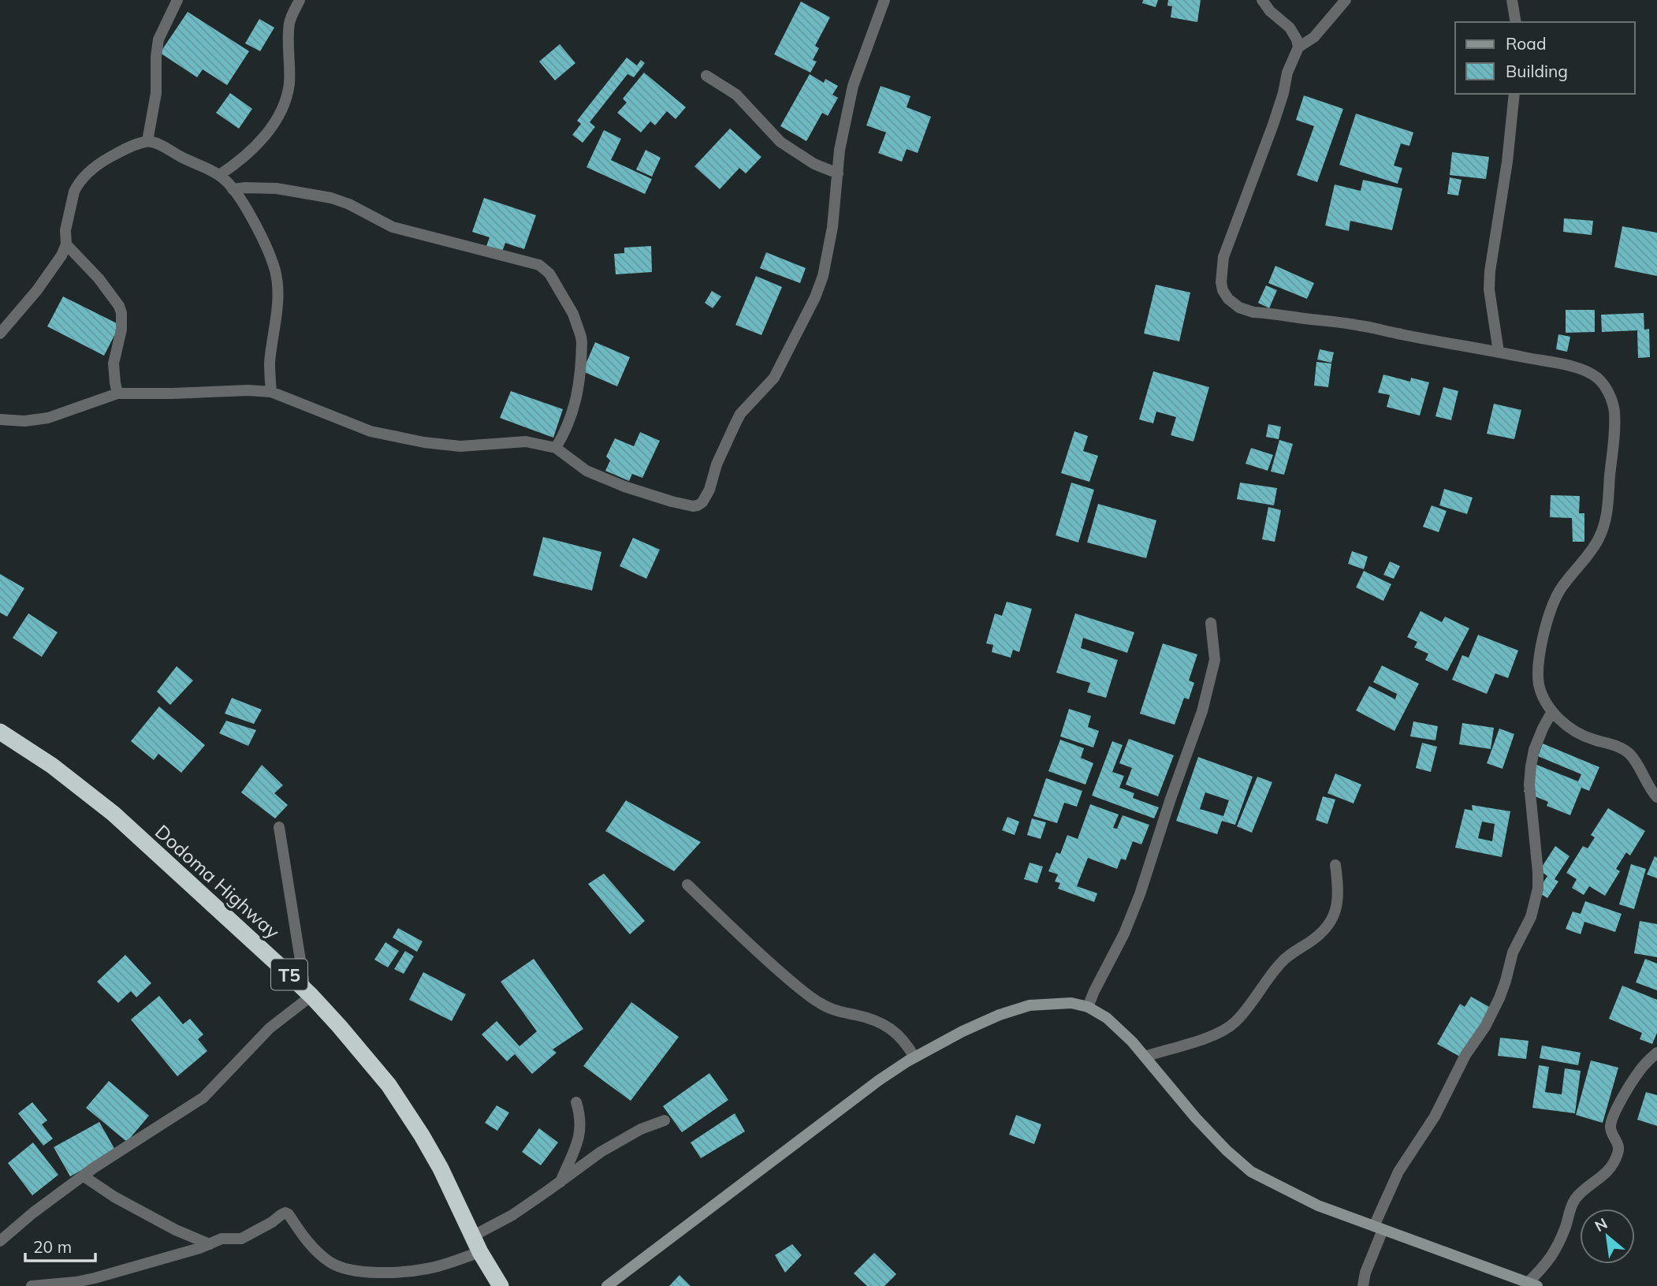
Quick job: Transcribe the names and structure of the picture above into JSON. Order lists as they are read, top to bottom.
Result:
{
  "streets": {
    "highway": ["Dodoma Highway", "T5"]
  },
  "legend": ["Road", "Building"],
  "scale_bar": "20 m",
  "north": "top left"
}
